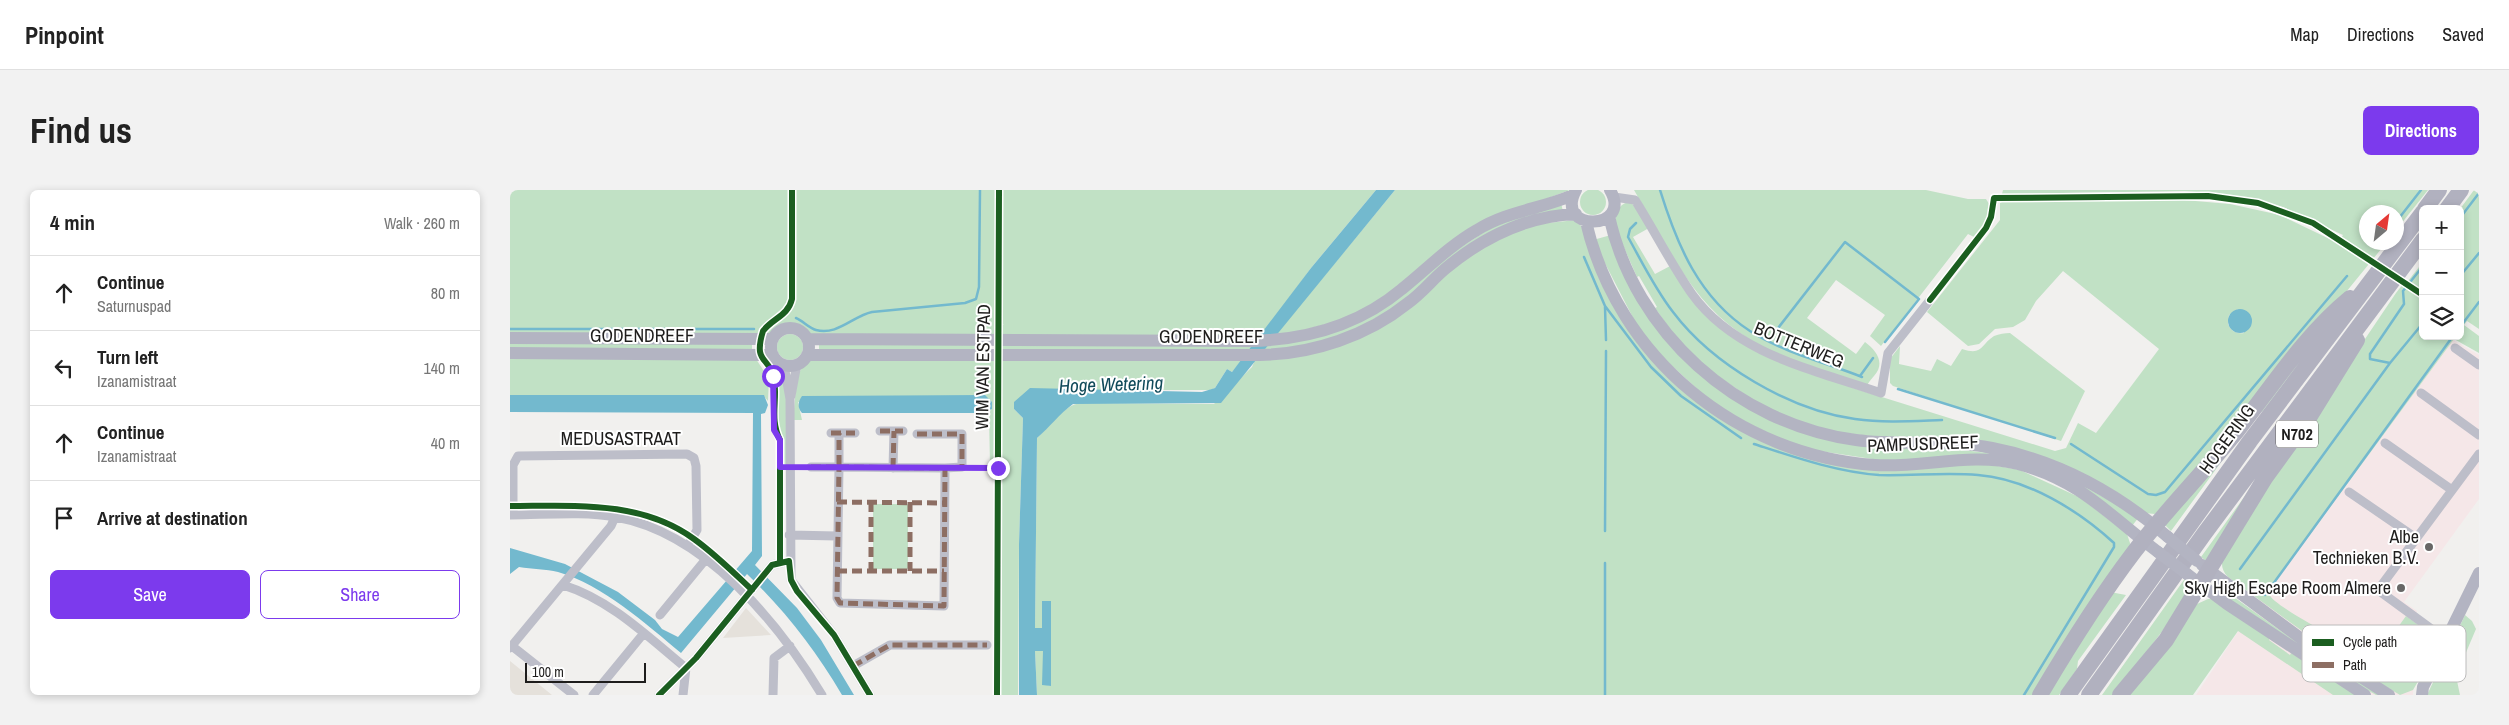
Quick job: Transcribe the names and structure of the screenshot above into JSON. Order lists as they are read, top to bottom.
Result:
{
  "streets": {
    "highway": ["N702", "HOGERING"],
    "main road": ["GODENDREEF", "PAMPUSDREEF"],
    "street": ["BOTTERWEG", "MEDUSASTRAAT"],
    "cycle path": ["WIM VAN ESTPAD"]
  },
  "crossings": [
    ["GODENDREEF", "PAMPUSDREEF"],
    ["N702", "HOGERING"],
    ["N702", "PAMPUSDREEF"]
  ],
  "water": ["Hoge Wetering"],
  "places": ["Albe Technieken B.V.", "Sky High Escape Room Almere"],
  "legend": ["Cycle path", "Path"],
  "scale_bar": "100 m",
  "north": "top right",
  "page": {
    "header": "Pinpoint",
    "nav": ["Map", "Directions", "Saved"],
    "buttons": [
      "Directions",
      ["Save", "Share"]
    ],
    "title": "Find us",
    "heading": ["4 min", "Walk · 260 m"],
    "map_buttons": ["+", "−"],
    "list": [
      ["Continue", "Saturnuspad", "80 m"],
      ["Turn left", "Izanamistraat", "140 m"],
      ["Continue", "Izanamistraat", "40 m"],
      "Arrive at destination"
    ],
    "scale": "100 m"
  }
}
